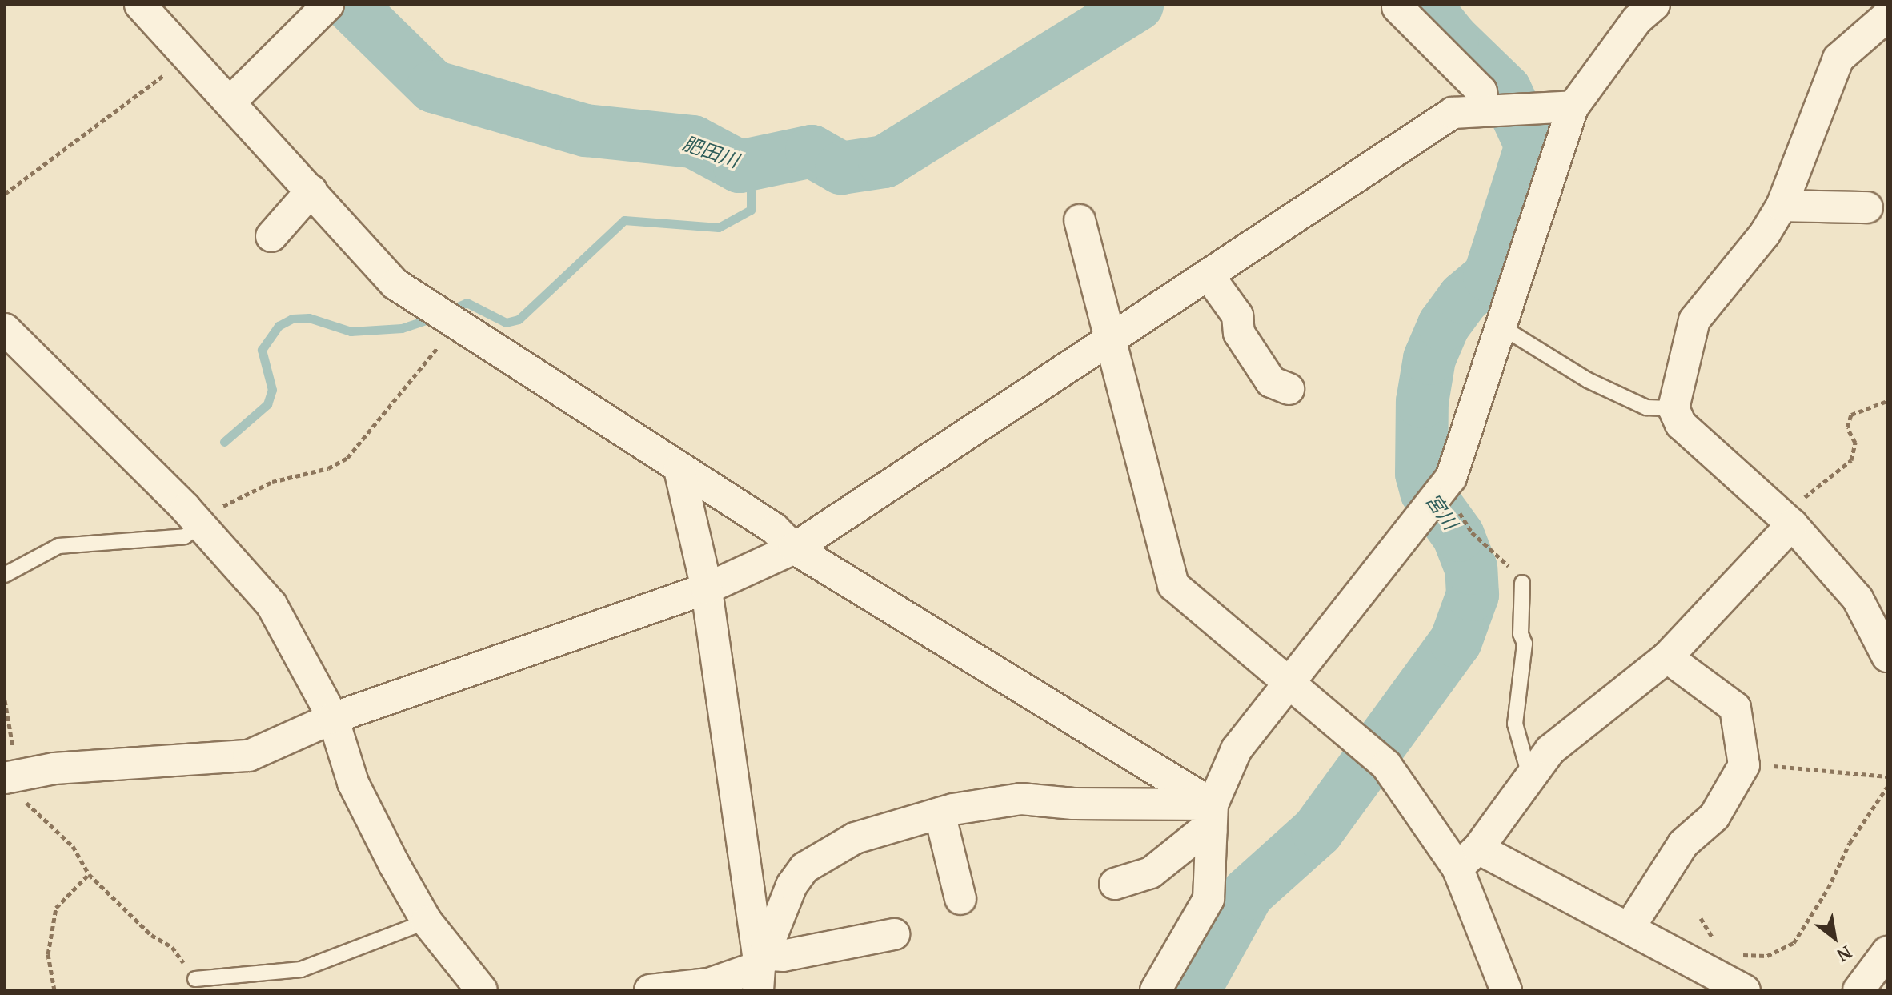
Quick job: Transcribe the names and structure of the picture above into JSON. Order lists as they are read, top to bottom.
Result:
{
  "water": ["肥田川", "宮川"],
  "north": "bottom right"
}
